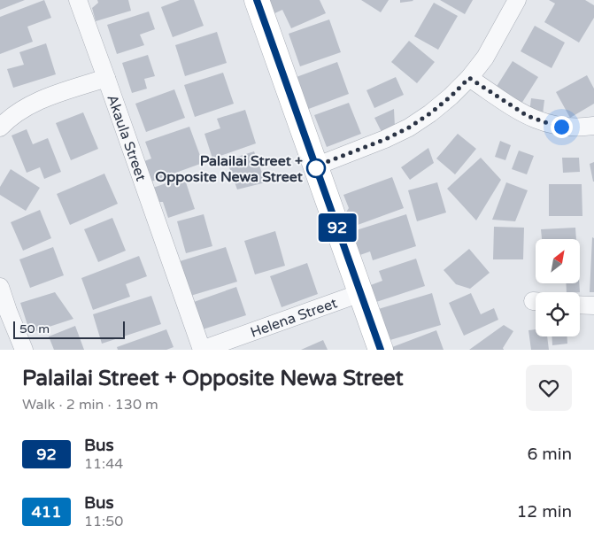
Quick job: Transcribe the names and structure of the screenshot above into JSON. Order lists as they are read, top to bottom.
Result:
{
  "streets": {
    "street": ["Akaula Street", "Helena Street"]
  },
  "crossings": [
    ["Akaula Street", "Helena Street"]
  ],
  "places": ["Palailai Street + Opposite Newa Street"],
  "lines": ["bus line 92"],
  "scale_bar": "50 m",
  "north": "top right",
  "page": {
    "on_map": "92",
    "scale": "50 m",
    "heading": ["Palailai Street + Opposite Newa Street", "Walk · 2 min · 130 m"],
    "list": [
      {
        "mark": "92",
        "name": "Bus",
        "note": "11:44",
        "value": "6 min"
      },
      {
        "mark": "411",
        "name": "Bus",
        "note": "11:50",
        "value": "12 min"
      }
    ]
  }
}
